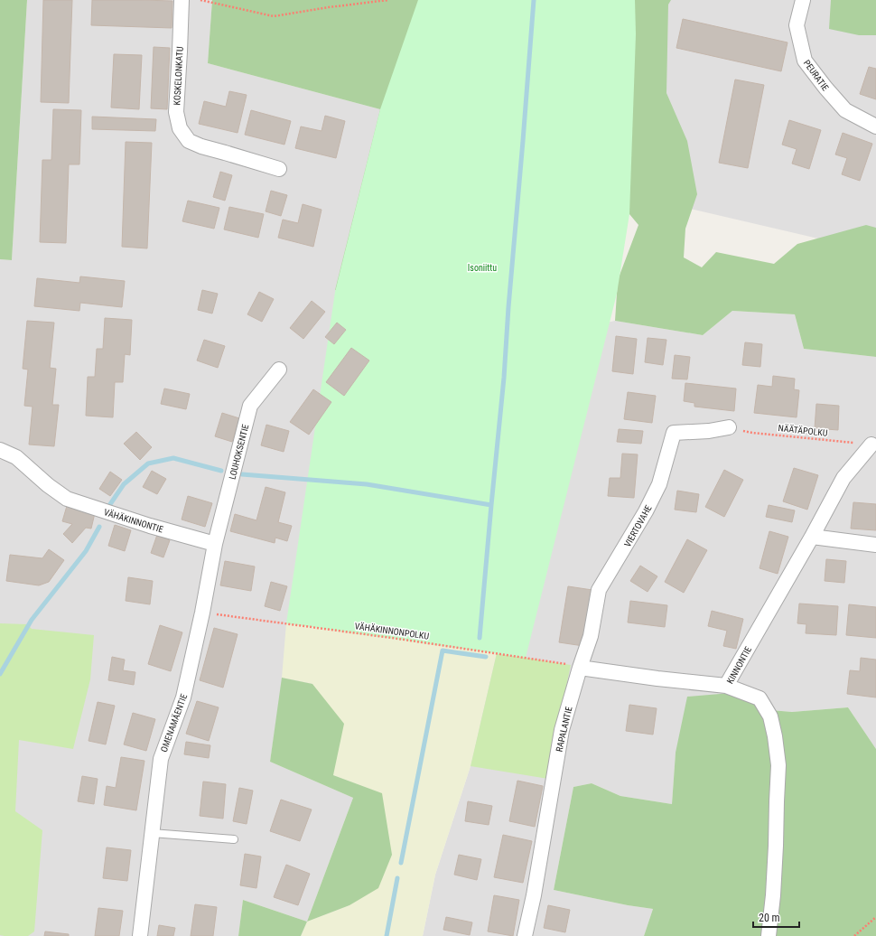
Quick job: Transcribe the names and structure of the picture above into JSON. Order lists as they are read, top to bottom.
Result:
{
  "streets": {
    "street": [
      "PEURATIE",
      "KOSKELONKATU",
      "LOUHOKSENTIE",
      "VÄHÄKINNONTIE",
      "VIERTOVAHE",
      "KINNONTIE",
      "OMENAMÄENTIE",
      "RAPALANTIE"
    ],
    "path": ["NÄÄTÄPOLKU", "VÄHÄKINNONPOLKU"]
  },
  "crossings": [
    ["NÄÄTÄPOLKU", "VIERTOVAHE"],
    ["NÄÄTÄPOLKU", "KINNONTIE"],
    ["LOUHOKSENTIE", "VÄHÄKINNONTIE"],
    ["VIERTOVAHE", "VÄHÄKINNONPOLKU"],
    ["VIERTOVAHE", "RAPALANTIE"],
    ["VÄHÄKINNONPOLKU", "OMENAMÄENTIE"],
    ["VÄHÄKINNONPOLKU", "RAPALANTIE"]
  ],
  "parks": ["Isoniittu"],
  "scale_bar": "20 m"
}
